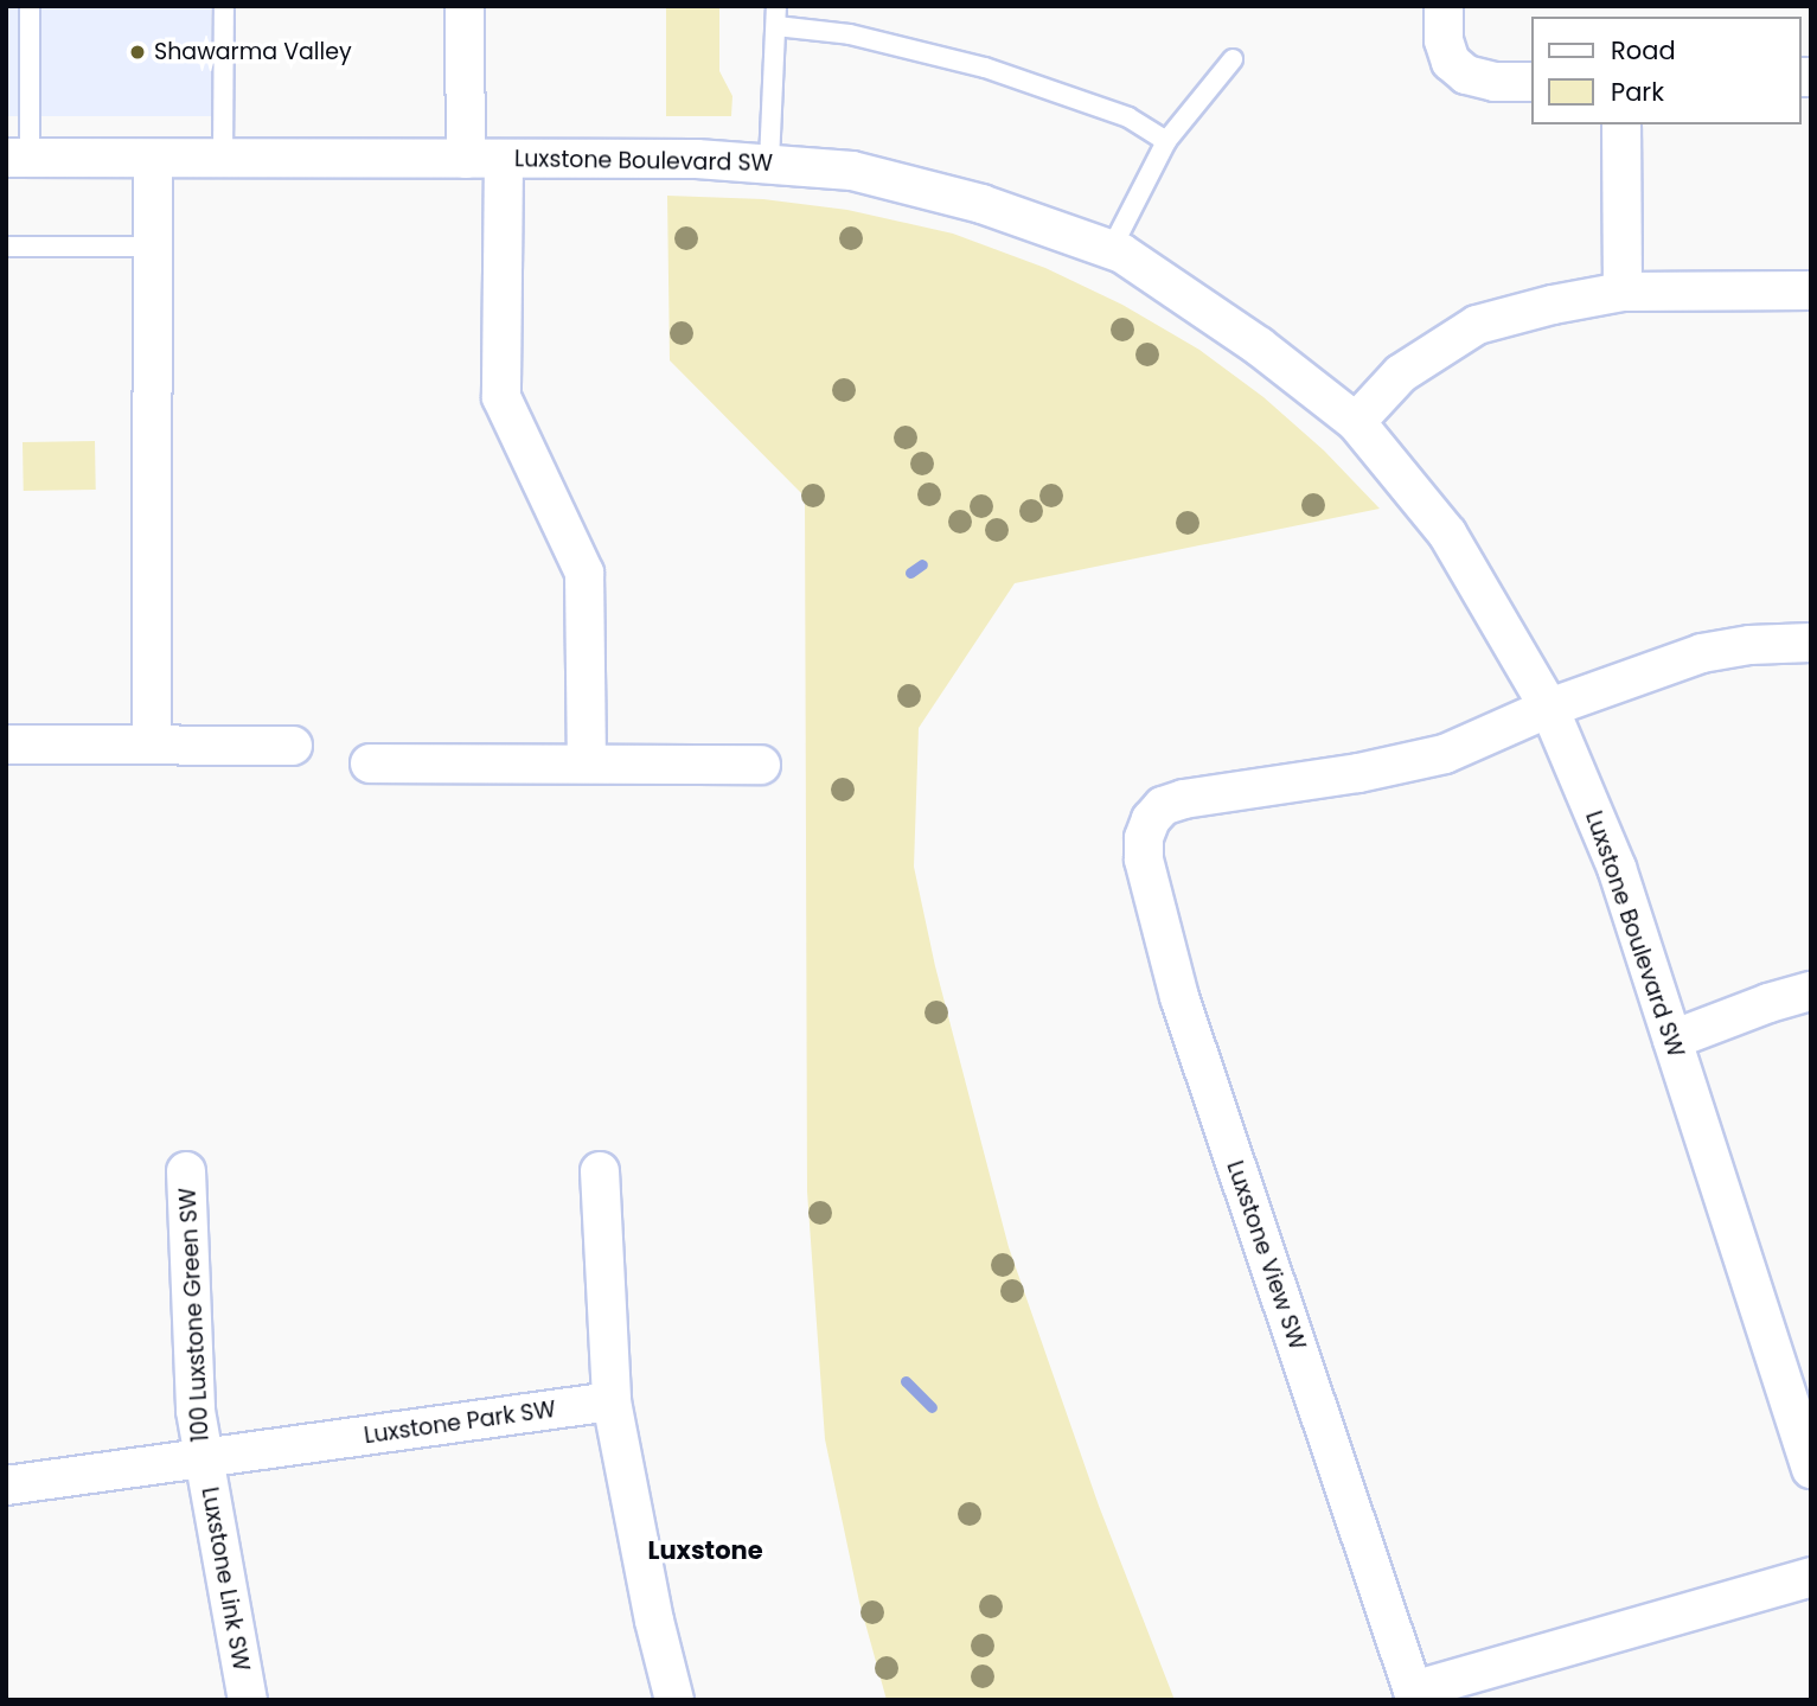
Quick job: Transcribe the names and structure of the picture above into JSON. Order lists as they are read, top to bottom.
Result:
{
  "streets": {
    "street": [
      "Luxstone Boulevard SW",
      "Luxstone View SW",
      "100 Luxstone Green SW",
      "Luxstone Park SW",
      "Luxstone Link SW"
    ]
  },
  "crossings": [
    ["Luxstone Boulevard SW", "Luxstone View SW"],
    ["100 Luxstone Green SW", "Luxstone Park SW"],
    ["100 Luxstone Green SW", "Luxstone Link SW"],
    ["Luxstone Park SW", "Luxstone Link SW"]
  ],
  "districts": ["Luxstone"],
  "places": ["Shawarma Valley"],
  "legend": ["Road", "Park"]
}
